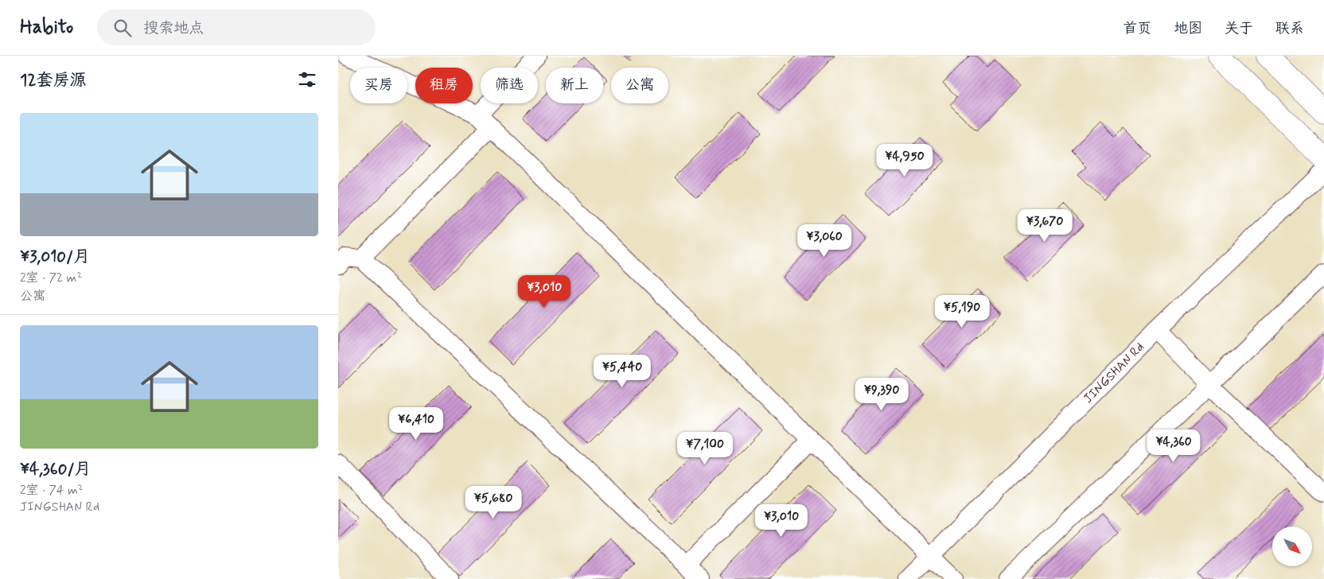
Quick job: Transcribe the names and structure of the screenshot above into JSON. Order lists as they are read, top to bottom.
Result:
{
  "streets": {
    "street": ["JINGSHAN Rd"]
  },
  "north": "bottom right",
  "page": {
    "header": "Habito",
    "search": "搜索地点",
    "nav": [
      "首页",
      "地图",
      "关于",
      "联系"
    ],
    "heading": "12套房源",
    "chip": [
      "买房",
      "租房",
      "筛选",
      "新上",
      "公寓"
    ],
    "list": [
      {
        "name": "¥3,010/月",
        "note": "2室 · 72 m² · 公寓"
      },
      {
        "name": "¥4,360/月",
        "note": "2室 · 74 m² · JINGSHAN Rd"
      }
    ],
    "price": [
      "¥4,950",
      "¥3,670",
      "¥3,060",
      "¥3,010",
      "¥5,190",
      "¥5,440",
      "¥9,390",
      "¥6,410",
      "¥4,360",
      "¥7,100",
      "¥5,680",
      "¥3,010"
    ]
  }
}
